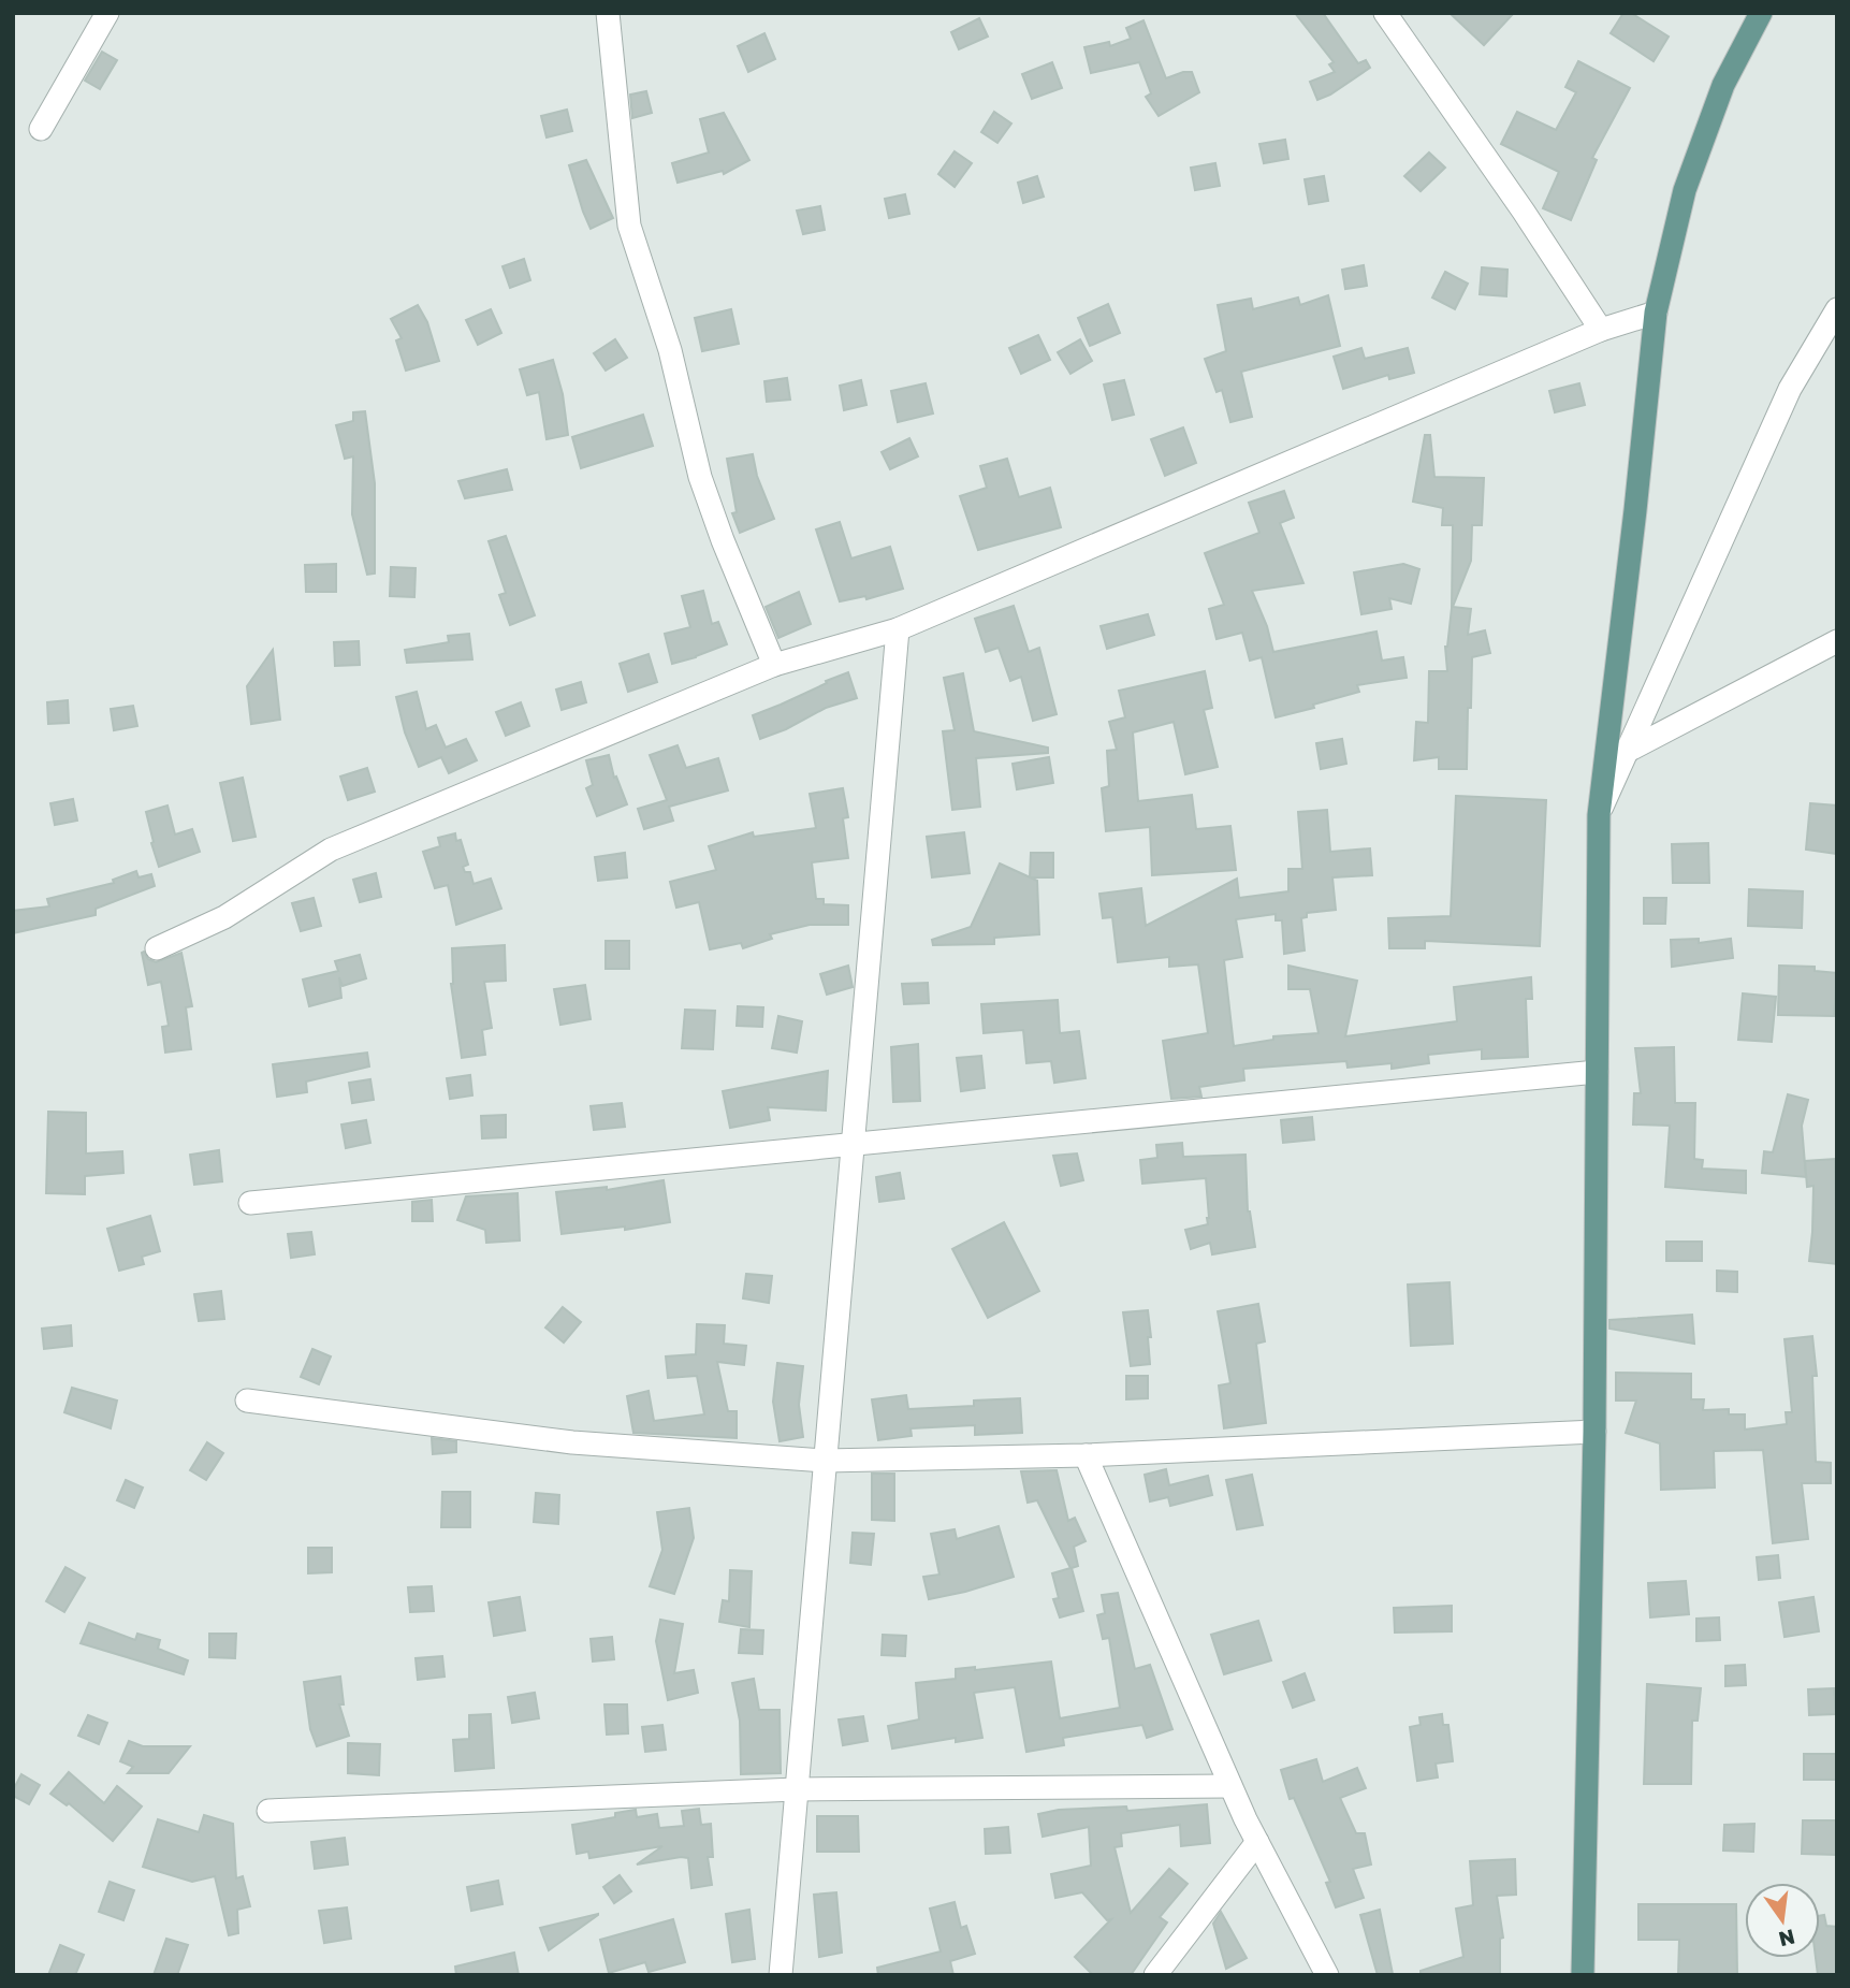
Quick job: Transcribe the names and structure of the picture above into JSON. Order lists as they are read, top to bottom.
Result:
{
  "north": "bottom"
}
